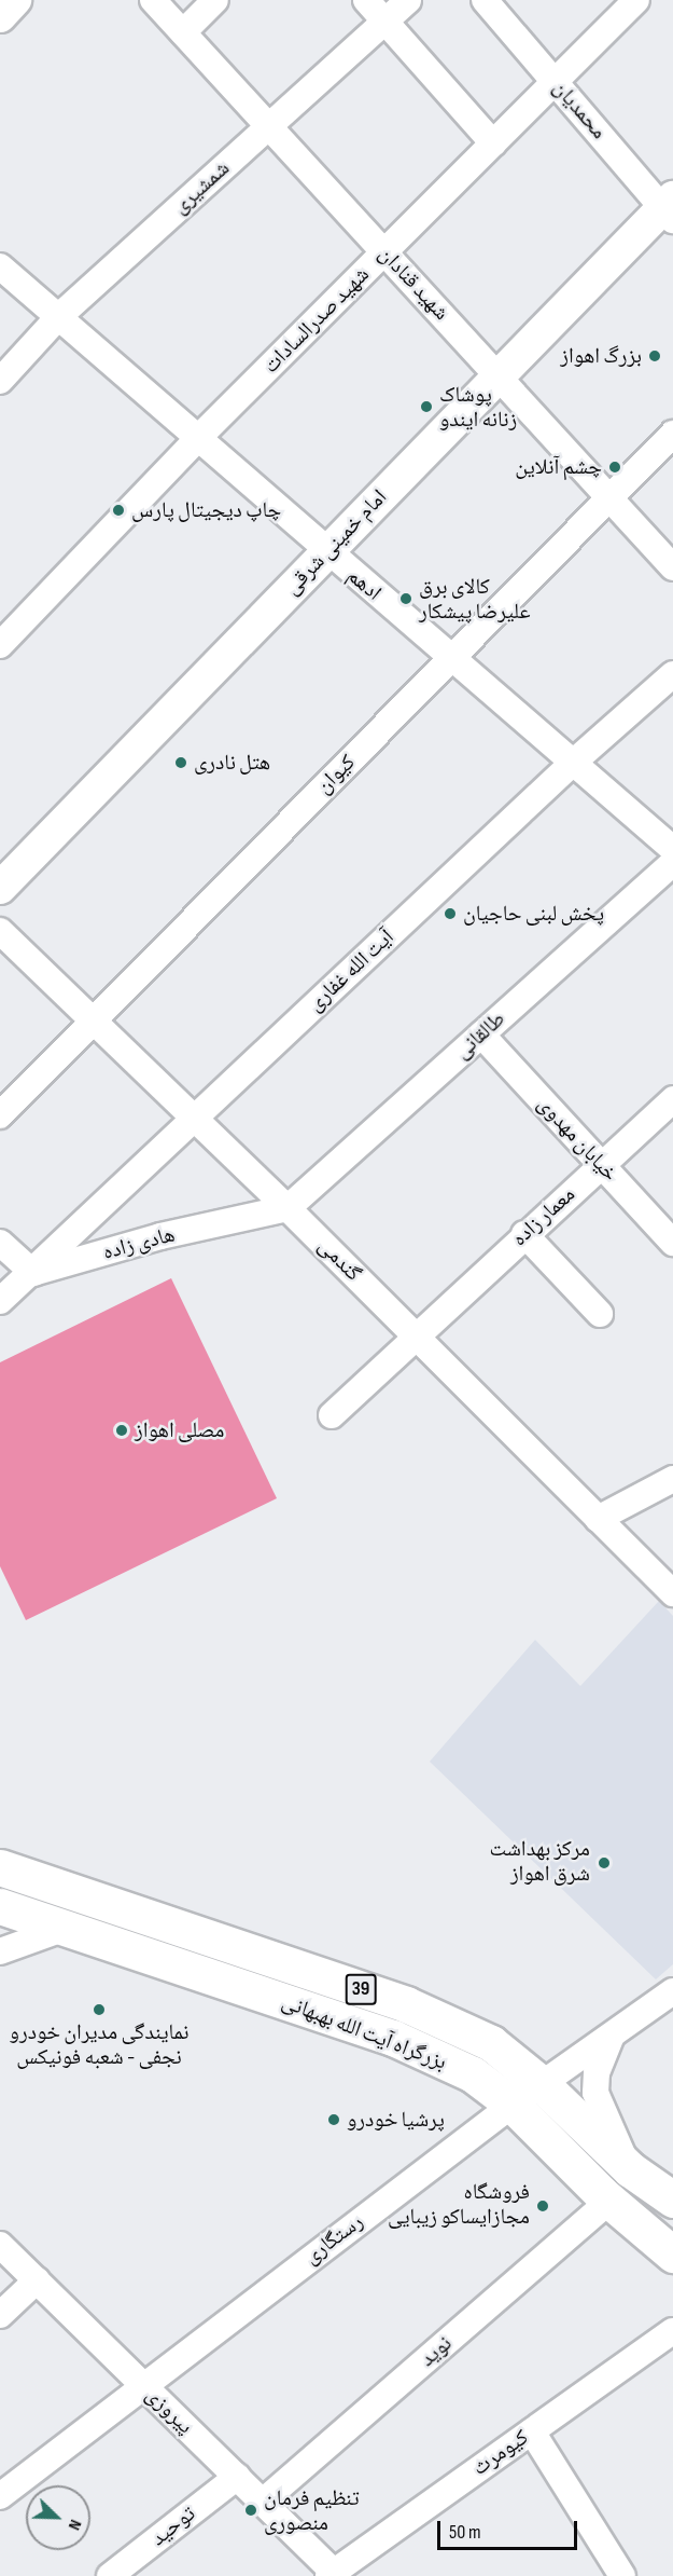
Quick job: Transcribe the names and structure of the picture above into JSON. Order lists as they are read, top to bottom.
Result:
{
  "streets": {
    "highway": ["39", "بزرگراه آیت الله بهبهانی"],
    "main road": ["امام خمینی شرقی"],
    "street": [
      "محمدیان",
      "شمشیری",
      "شهید قنادان",
      "شهید صدرالسادات",
      "ادهم",
      "کیوان",
      "آیت الله غفاری",
      "طالقانی",
      "خیابان مهدوی",
      "معمار زاده",
      "هادی زاده",
      "گندمی",
      "رستگاری",
      "نوید",
      "پیروزی",
      "کیومرث",
      "توحید"
    ]
  },
  "crossings": [
    ["محمدیان", "شهید صدرالسادات"],
    ["محمدیان", "امام خمینی شرقی"],
    ["شمشیری", "شهید قنادان"],
    ["شمشیری", "ادهم"],
    ["شهید قنادان", "شهید صدرالسادات"],
    ["شهید قنادان", "امام خمینی شرقی"],
    ["شهید قنادان", "کیوان"],
    ["شهید صدرالسادات", "ادهم"],
    ["امام خمینی شرقی", "ادهم"],
    ["ادهم", "کیوان"],
    ["ادهم", "آیت الله غفاری"],
    ["کیوان", "گندمی"],
    ["آیت الله غفاری", "هادی زاده"],
    ["آیت الله غفاری", "گندمی"],
    ["طالقانی", "خیابان مهدوی"],
    ["طالقانی", "هادی زاده"],
    ["طالقانی", "گندمی"],
    ["خیابان مهدوی", "معمار زاده"],
    ["معمار زاده", "گندمی"],
    ["هادی زاده", "گندمی"],
    ["39", "بزرگراه آیت الله بهبهانی"],
    ["بزرگراه آیت الله بهبهانی", "رستگاری"],
    ["بزرگراه آیت الله بهبهانی", "نوید"],
    ["رستگاری", "پیروزی"],
    ["نوید", "پیروزی"],
    ["پیروزی", "کیومرث"],
    ["پیروزی", "توحید"]
  ],
  "places": [
    "بزرگ اهواز",
    "پوشاک زنانه ایندو",
    "چشم آنلاین",
    "چاپ دیجیتال پارس",
    "کالای برق علیرضا پیشکار",
    "هتل نادری",
    "پخش لبنی حاجیان",
    "مصلی اهواز",
    "مرکز بهداشت شرق اهواز",
    "نمایندگی مدیران خودرو نجفی - شعبه فونیکس",
    "پرشيا خودرو",
    "فروشگاه مجازایساکو زیبایی",
    "تنظیم فرمان منصوری"
  ],
  "scale_bar": "50 m",
  "north": "bottom right"
}
